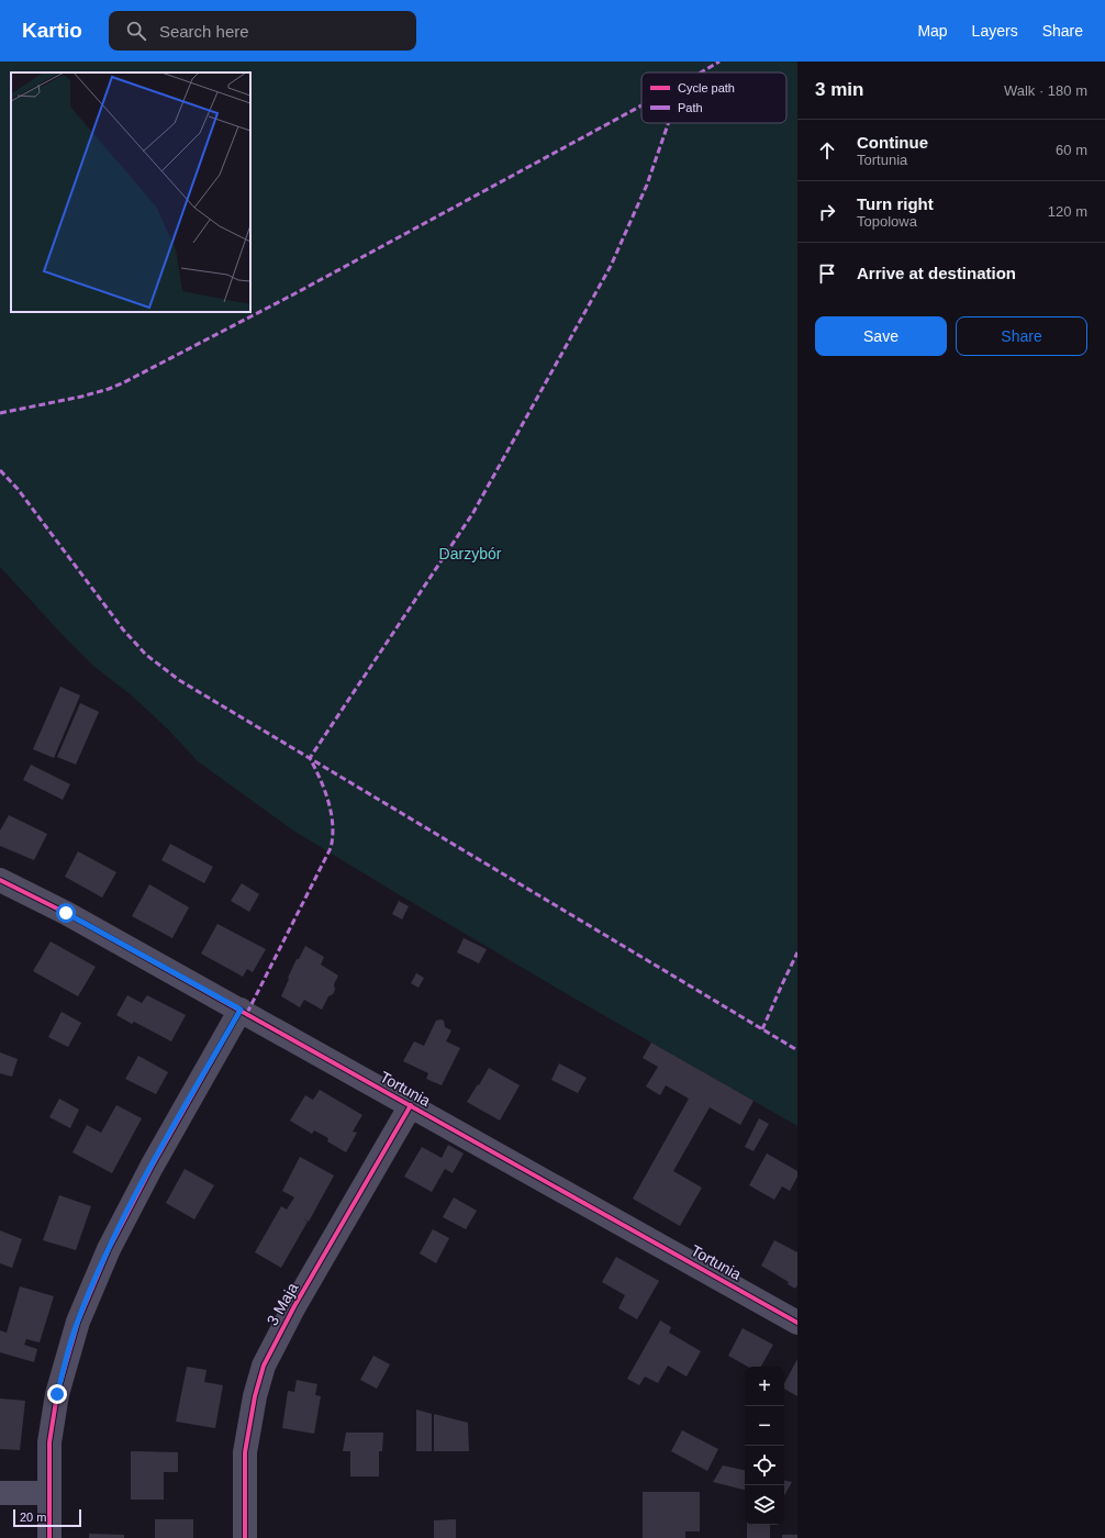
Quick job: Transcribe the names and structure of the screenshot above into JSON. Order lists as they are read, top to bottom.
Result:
{
  "streets": {
    "street": ["Tortunia", "3 Maja"]
  },
  "crossings": [
    ["Tortunia", "3 Maja"]
  ],
  "parks": ["Darzybór"],
  "legend": ["Cycle path", "Path"],
  "scale_bar": "20 m",
  "page": {
    "header": "Kartio",
    "search": "Search here",
    "nav": ["Map", "Layers", "Share"],
    "heading": ["3 min", "Walk · 180 m"],
    "list": [
      ["Continue", "Tortunia", "60 m"],
      ["Turn right", "Topolowa", "120 m"],
      "Arrive at destination"
    ],
    "buttons": ["Save", "Share"],
    "map_buttons": ["+", "−"],
    "scale": "20 m"
  }
}
